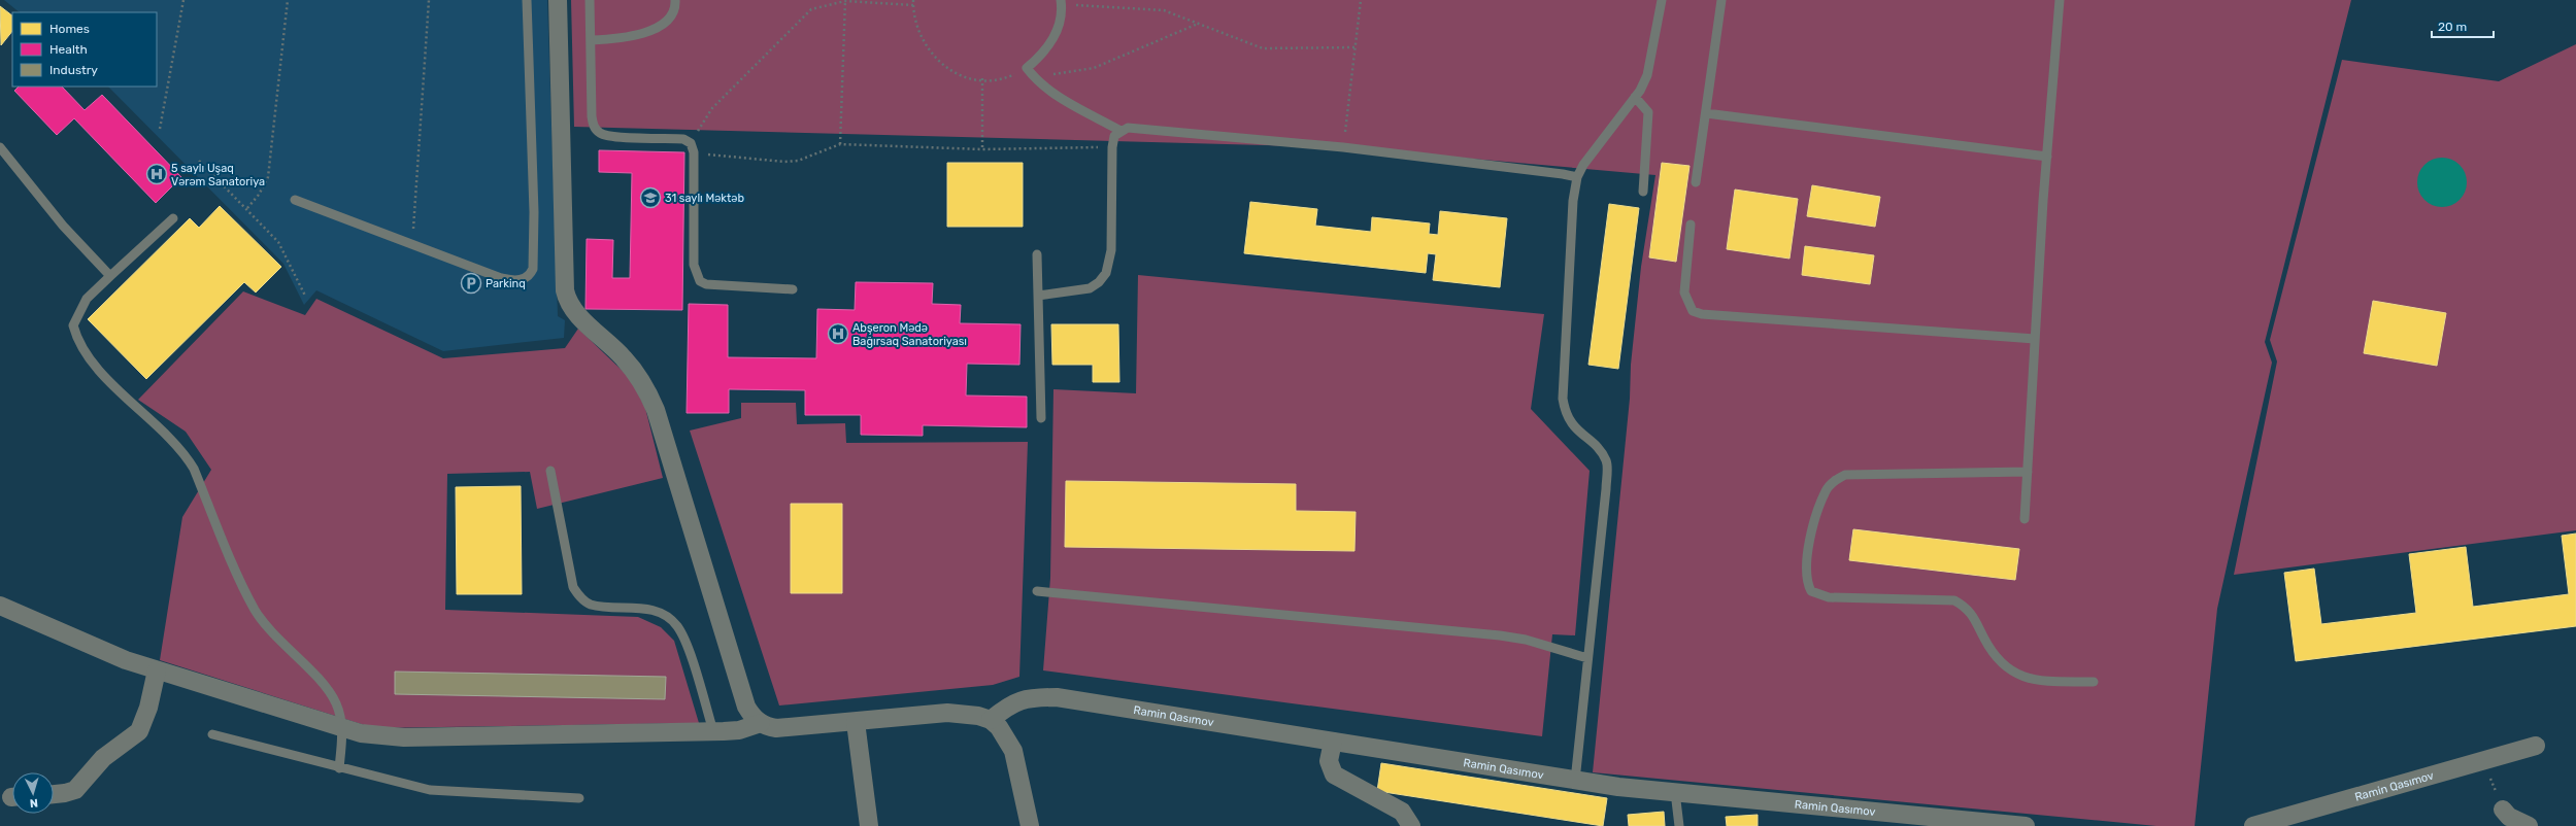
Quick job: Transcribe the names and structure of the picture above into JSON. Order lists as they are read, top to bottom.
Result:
{
  "streets": {
    "street": ["Ramin Qasımov"]
  },
  "places": {
    "hospital": ["5 saylı Uşaq Vərəm Sanatoriya", "Abşeron Mədə Bağırsaq Sanatoriyası"],
    "school or university": ["31 saylı Məktəb"],
    "parking": ["Parkinq"]
  },
  "legend": ["Homes", "Health", "Industry"],
  "scale_bar": "20 m",
  "north": "bottom"
}
